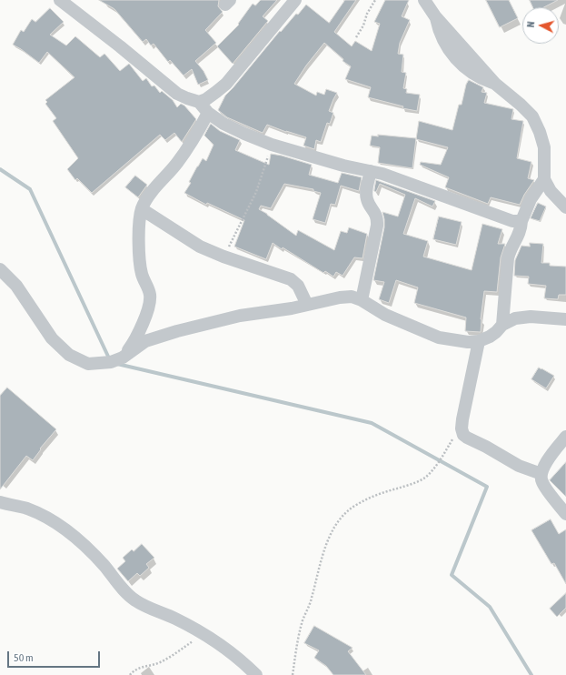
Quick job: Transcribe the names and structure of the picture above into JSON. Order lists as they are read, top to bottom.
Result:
{
  "scale_bar": "50 m",
  "north": "left"
}
